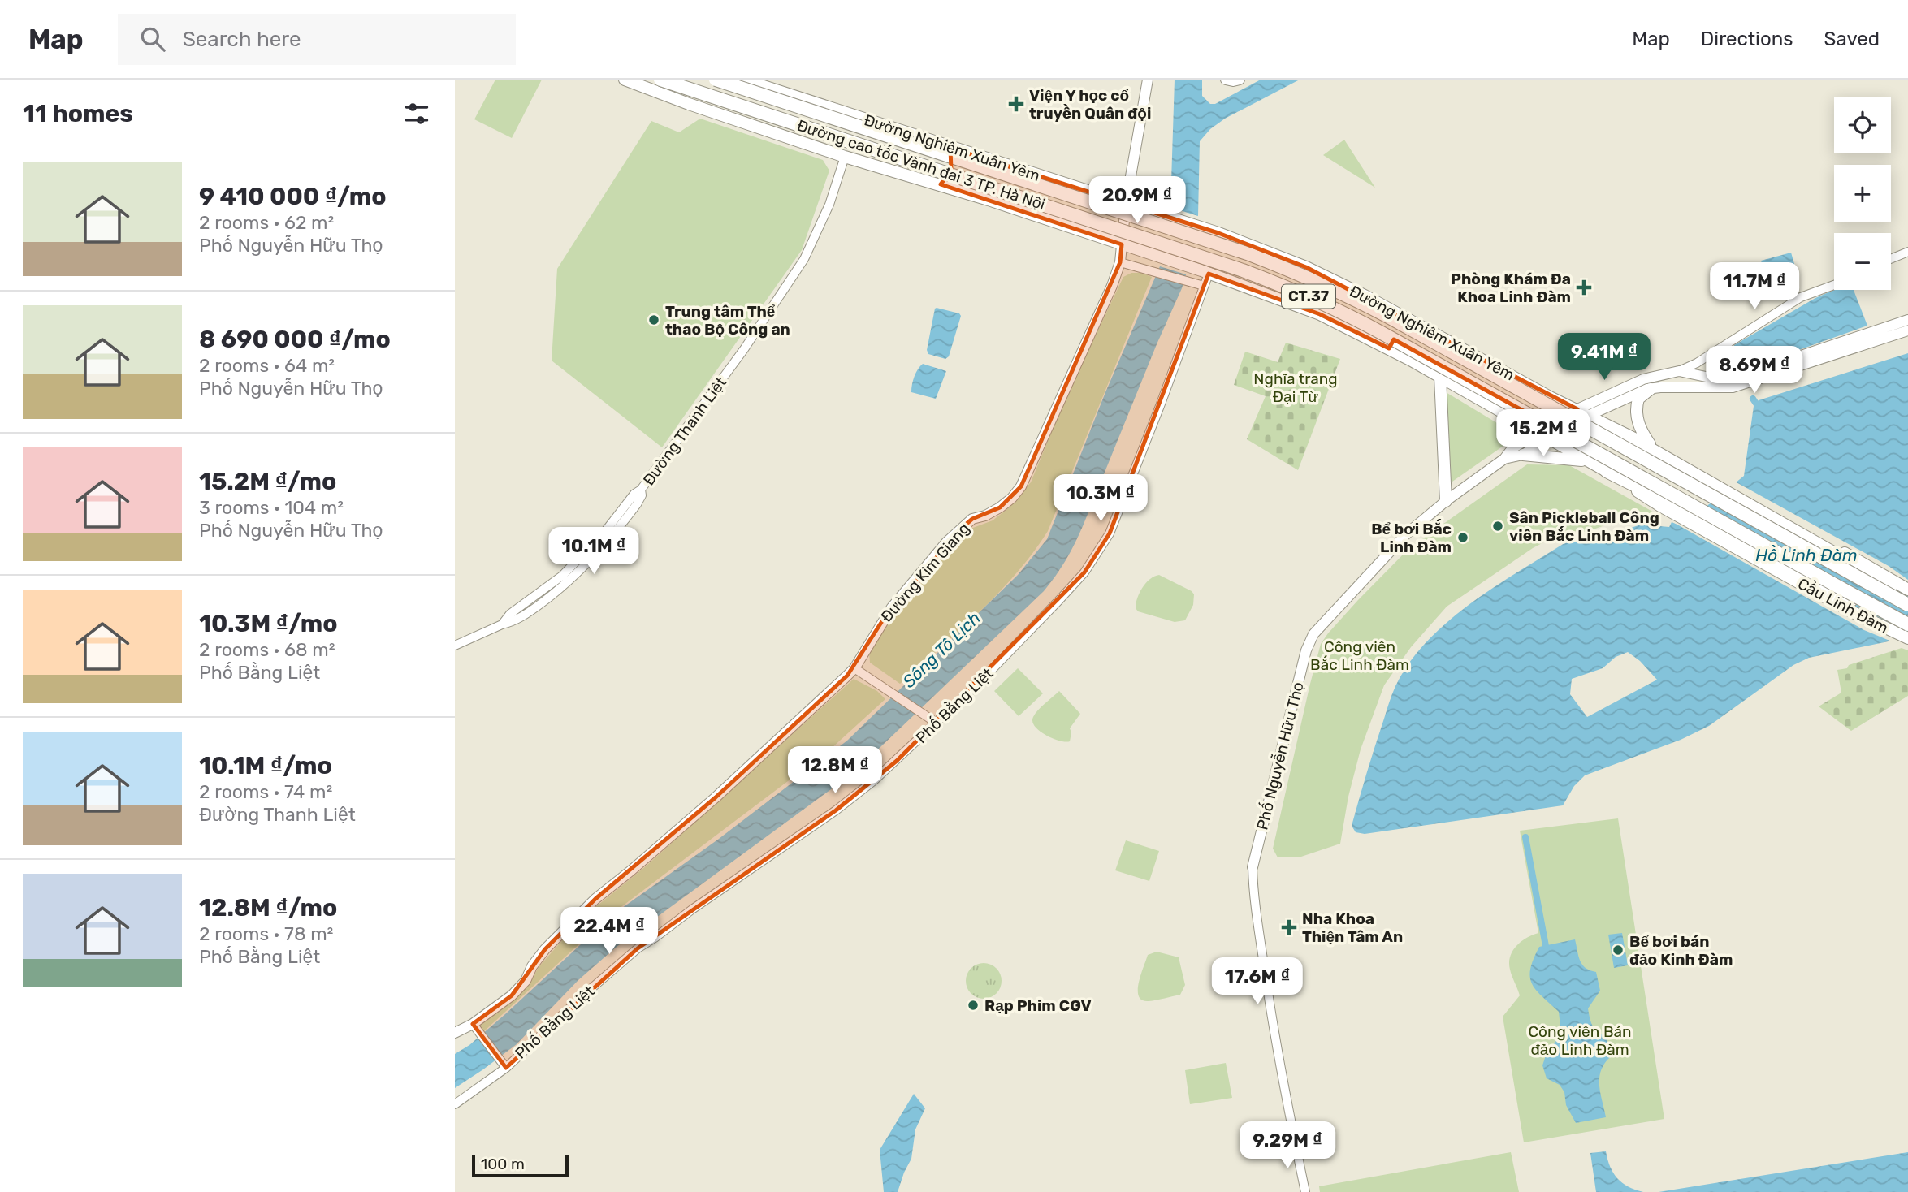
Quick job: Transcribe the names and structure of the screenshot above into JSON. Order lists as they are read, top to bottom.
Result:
{
  "streets": {
    "highway": ["Đường cao tốc Vành đai 3 TP. Hà Nội", "CT.37"],
    "main road": [
      "Đường Nghiêm Xuân Yêm",
      "Đường Kim Giang",
      "Cầu Linh Đàm",
      "Phố Nguyễn Hữu Thọ"
    ],
    "street": ["Đường Thanh Liệt", "Phố Bằng Liệt"]
  },
  "crossings": [
    ["Đường Nghiêm Xuân Yêm", "Đường Kim Giang"],
    ["Đường Nghiêm Xuân Yêm", "Phố Nguyễn Hữu Thọ"],
    ["Cầu Linh Đàm", "Phố Nguyễn Hữu Thọ"]
  ],
  "water": ["Hồ Linh Đàm", "Sông Tô Lịch"],
  "parks": ["Nghĩa trang Đại Từ", "Công viên Bắc Linh Đàm", "Công viên Bán đảo Linh Đàm"],
  "places": {
    "health": ["Viện Y học cổ truyền Quân đội", "Phòng Khám Đa Khoa Linh Đàm", "Nha Khoa Thiện Tâm An"],
    "other": [
      "Trung tâm Thể thao Bộ Công an",
      "Sân Pickleball Công viên Bắc Linh Đàm",
      "Bể bơi Bắc Linh Đàm",
      "Bể bơi bán đảo Kinh Đàm",
      "Rạp Phim CGV"
    ]
  },
  "scale_bar": "100 m",
  "page": {
    "header": "Map",
    "search": "Search here",
    "nav": ["Map", "Directions", "Saved"],
    "heading": "11 homes",
    "map_buttons": ["+", "−"],
    "list": [
      {
        "name": "9 410 000 ₫/mo",
        "note": "2 rooms · 62 m² · Phố Nguyễn Hữu Thọ"
      },
      {
        "name": "8 690 000 ₫/mo",
        "note": "2 rooms · 64 m² · Phố Nguyễn Hữu Thọ"
      },
      {
        "name": "15.2M ₫/mo",
        "note": "3 rooms · 104 m² · Phố Nguyễn Hữu Thọ"
      },
      {
        "name": "10.3M ₫/mo",
        "note": "2 rooms · 68 m² · Phố Bằng Liệt"
      },
      {
        "name": "10.1M ₫/mo",
        "note": "2 rooms · 74 m² · Đường Thanh Liệt"
      },
      {
        "name": "12.8M ₫/mo",
        "note": "2 rooms · 78 m² · Phố Bằng Liệt"
      }
    ],
    "price": [
      "20.9M ₫",
      "11.7M ₫",
      "9.41M ₫",
      "8.69M ₫",
      "15.2M ₫",
      "10.3M ₫",
      "10.1M ₫",
      "12.8M ₫",
      "22.4M ₫",
      "17.6M ₫",
      "9.29M ₫"
    ],
    "scale": "100 m"
  }
}
